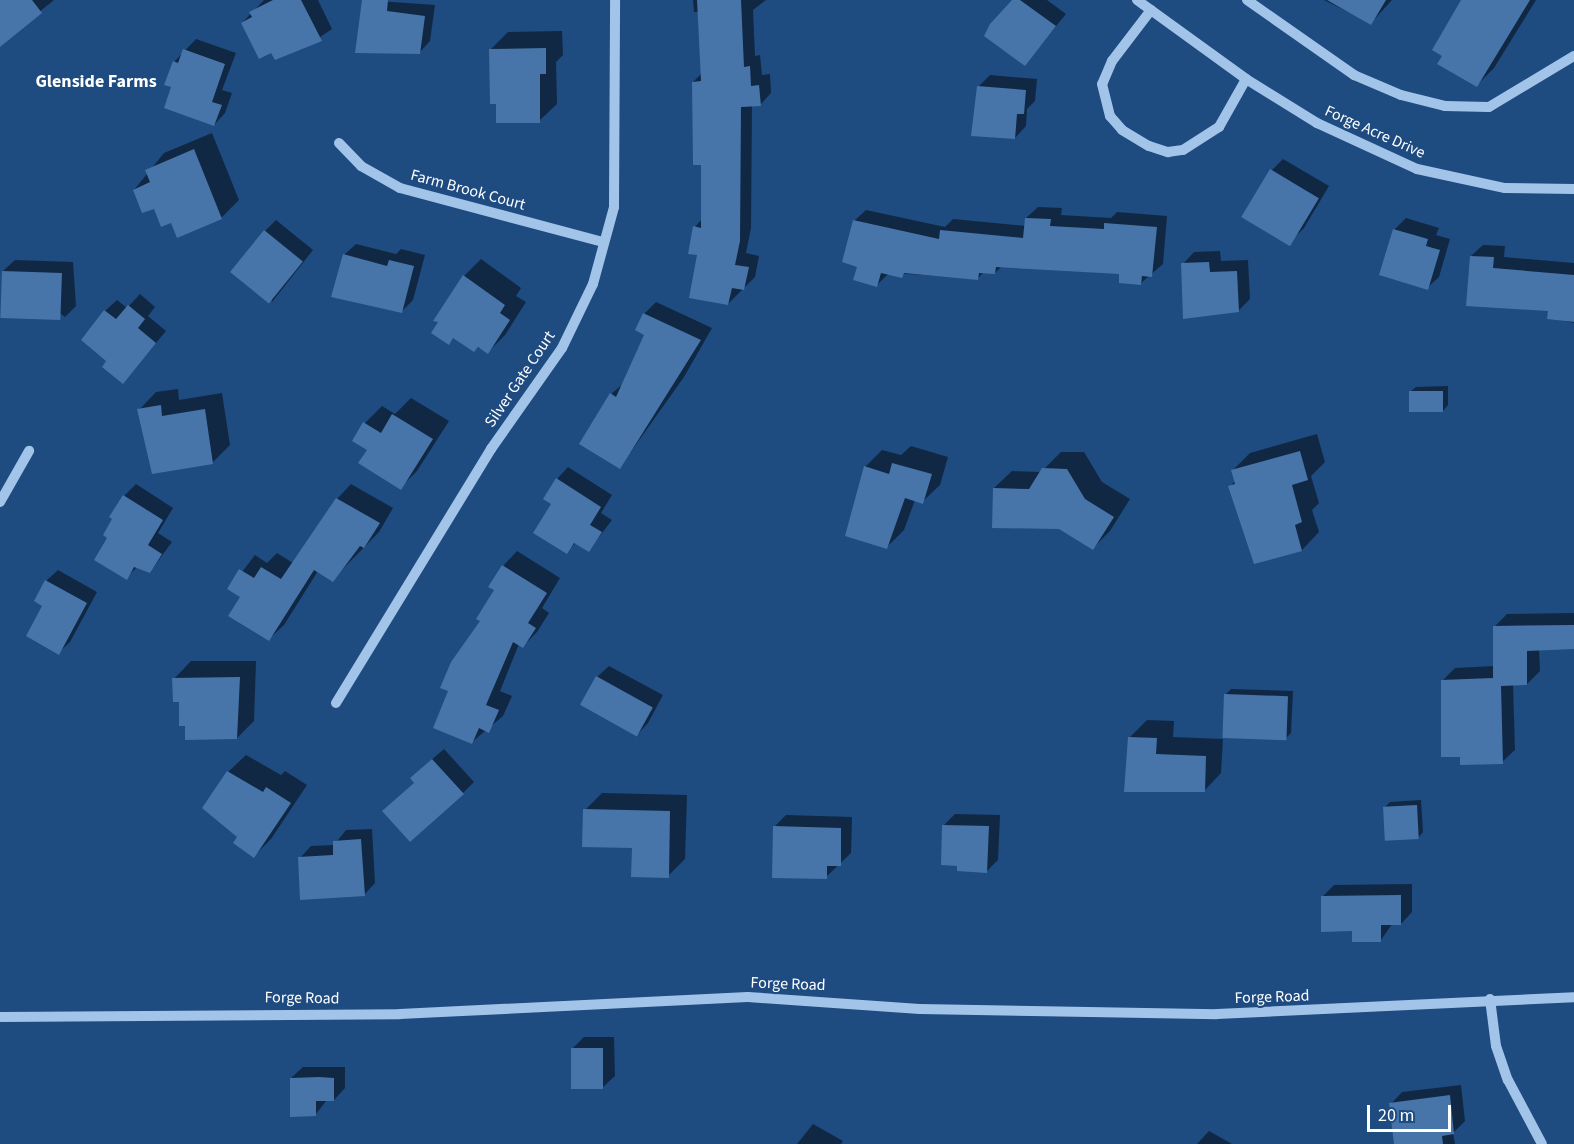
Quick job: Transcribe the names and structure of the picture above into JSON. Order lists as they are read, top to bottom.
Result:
{
  "streets": {
    "street": [
      "Forge Acre Drive",
      "Farm Brook Court",
      "Silver Gate Court",
      "Forge Road"
    ]
  },
  "crossings": [
    ["Farm Brook Court", "Silver Gate Court"]
  ],
  "districts": ["Glenside Farms"],
  "scale_bar": "20 m"
}
